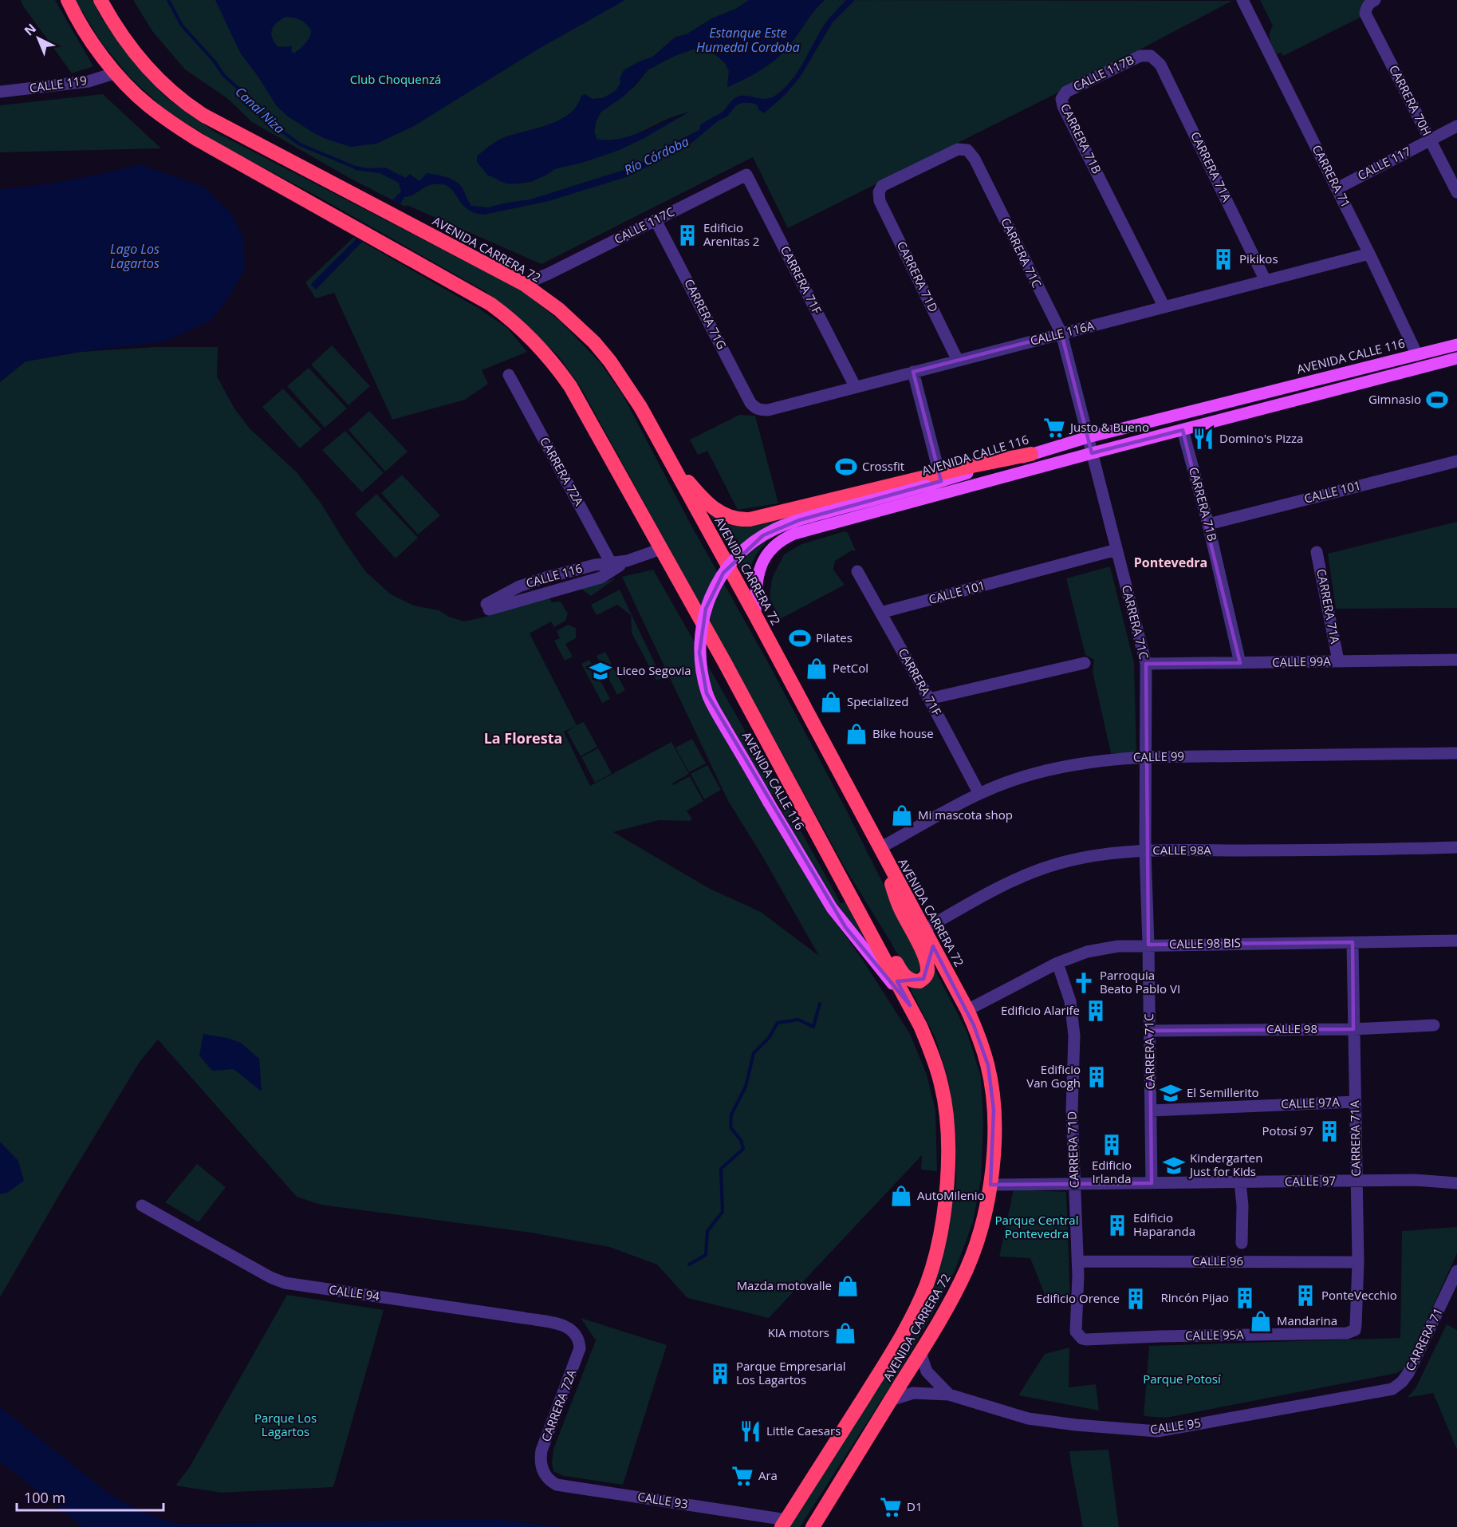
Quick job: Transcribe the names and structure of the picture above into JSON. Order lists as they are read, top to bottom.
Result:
{
  "streets": {
    "highway": ["AVENIDA CARRERA 72"],
    "main road": ["AVENIDA CALLE 116"],
    "street": [
      "CALLE 117B",
      "CALLE 119",
      "CARRERA 70H",
      "CARRERA 71B",
      "CALLE 117",
      "CARRERA 71A",
      "CARRERA 71",
      "CALLE 117C",
      "CARRERA 71C",
      "CARRERA 71D",
      "CARRERA 71F",
      "CARRERA 71G",
      "CALLE 116A",
      "CARRERA 72A",
      "CALLE 101",
      "CALLE 116",
      "CALLE 99A",
      "CALLE 99",
      "CALLE 98A",
      "CALLE 98 BIS",
      "CALLE 98",
      "CALLE 97A",
      "CALLE 97",
      "CALLE 96",
      "CALLE 94",
      "CALLE 95A",
      "CALLE 95",
      "CALLE 93"
    ]
  },
  "crossings": [
    ["CALLE 117B", "CARRERA 71B"],
    ["CALLE 117B", "CARRERA 71A"],
    ["CALLE 119", "AVENIDA CARRERA 72"],
    ["CARRERA 70H", "CALLE 117"],
    ["CARRERA 71B", "CALLE 116A"],
    ["CARRERA 71B", "CALLE 101"],
    ["CARRERA 71B", "CALLE 99A"],
    ["CALLE 117", "CARRERA 71"],
    ["CARRERA 71A", "CALLE 116A"],
    ["CARRERA 71A", "CALLE 99A"],
    ["CARRERA 71A", "CALLE 98 BIS"],
    ["CARRERA 71A", "CALLE 98"],
    ["CARRERA 71A", "CALLE 97A"],
    ["CARRERA 71A", "CALLE 97"],
    ["CARRERA 71A", "CALLE 96"],
    ["CARRERA 71A", "CALLE 95A"],
    ["CARRERA 71", "CALLE 116A"],
    ["CARRERA 71", "AVENIDA CALLE 116"],
    ["CARRERA 71", "CALLE 95"],
    ["CALLE 117C", "AVENIDA CARRERA 72"],
    ["CALLE 117C", "CARRERA 71F"],
    ["CALLE 117C", "CARRERA 71G"],
    ["AVENIDA CARRERA 72", "AVENIDA CALLE 116"],
    ["AVENIDA CARRERA 72", "CALLE 116"],
    ["AVENIDA CARRERA 72", "CALLE 99"],
    ["AVENIDA CARRERA 72", "CALLE 98A"],
    ["AVENIDA CARRERA 72", "CALLE 98 BIS"],
    ["AVENIDA CARRERA 72", "CALLE 97"],
    ["AVENIDA CARRERA 72", "CALLE 95"],
    ["AVENIDA CARRERA 72", "CALLE 93"],
    ["CARRERA 71C", "CARRERA 71D"],
    ["CARRERA 71C", "CALLE 116A"],
    ["CARRERA 71C", "AVENIDA CALLE 116"],
    ["CARRERA 71C", "CALLE 101"],
    ["CARRERA 71C", "CALLE 99A"],
    ["CARRERA 71C", "CALLE 99"],
    ["CARRERA 71C", "CALLE 98A"],
    ["CARRERA 71C", "CALLE 98 BIS"],
    ["CARRERA 71C", "CALLE 98"],
    ["CARRERA 71C", "CALLE 97A"],
    ["CARRERA 71C", "CALLE 97"],
    ["CARRERA 71D", "CALLE 116A"],
    ["CARRERA 71D", "CALLE 98 BIS"],
    ["CARRERA 71D", "CALLE 97"],
    ["CARRERA 71D", "CALLE 96"],
    ["CARRERA 71D", "CALLE 95A"],
    ["CARRERA 71F", "CALLE 116A"],
    ["CARRERA 71F", "CALLE 101"],
    ["CARRERA 71F", "CALLE 99"],
    ["CARRERA 71G", "CALLE 116A"],
    ["CARRERA 72A", "CALLE 116"],
    ["CARRERA 72A", "CALLE 94"],
    ["CARRERA 72A", "CALLE 93"]
  ],
  "districts": ["Pontevedra", "La Floresta"],
  "water": [
    "Estanque Este Humedal Cordoba",
    "Canal Niza",
    "Río Córdoba",
    "Lago Los Lagartos"
  ],
  "parks": [
    "Club Choquenzá",
    "Parque Central Pontevedra",
    "Parque Potosí",
    "Parque Los Lagartos"
  ],
  "places": {
    "building": [
      "Edificio Arenitas 2",
      "Pikikos",
      "Edificio Alarife",
      "Edificio Van Gogh",
      "Potosí 97",
      "Edificio Irlanda",
      "Edificio Haparanda",
      "PonteVecchio",
      "Rincón Pijao",
      "Edificio Orence",
      "Parque Empresarial Los Lagartos"
    ],
    "sports": ["Gimnasio", "Crossfit", "Pilates"],
    "supermarket": ["Justo & Bueno", "Ara", "D1"],
    "restaurant": ["Domino's Pizza", "Little Caesars"],
    "shop": [
      "PetCol",
      "Specialized",
      "Bike house",
      "Mi mascota shop",
      "AutoMilenio",
      "Mazda motovalle",
      "Mandarina",
      "KIA motors"
    ],
    "school or university": ["Liceo Segovia", "El Semillerito", "Kindergarten Just for Kids"],
    "church": ["Parroquia Beato Pablo VI"]
  },
  "scale_bar": "100 m",
  "north": "top left"
}
